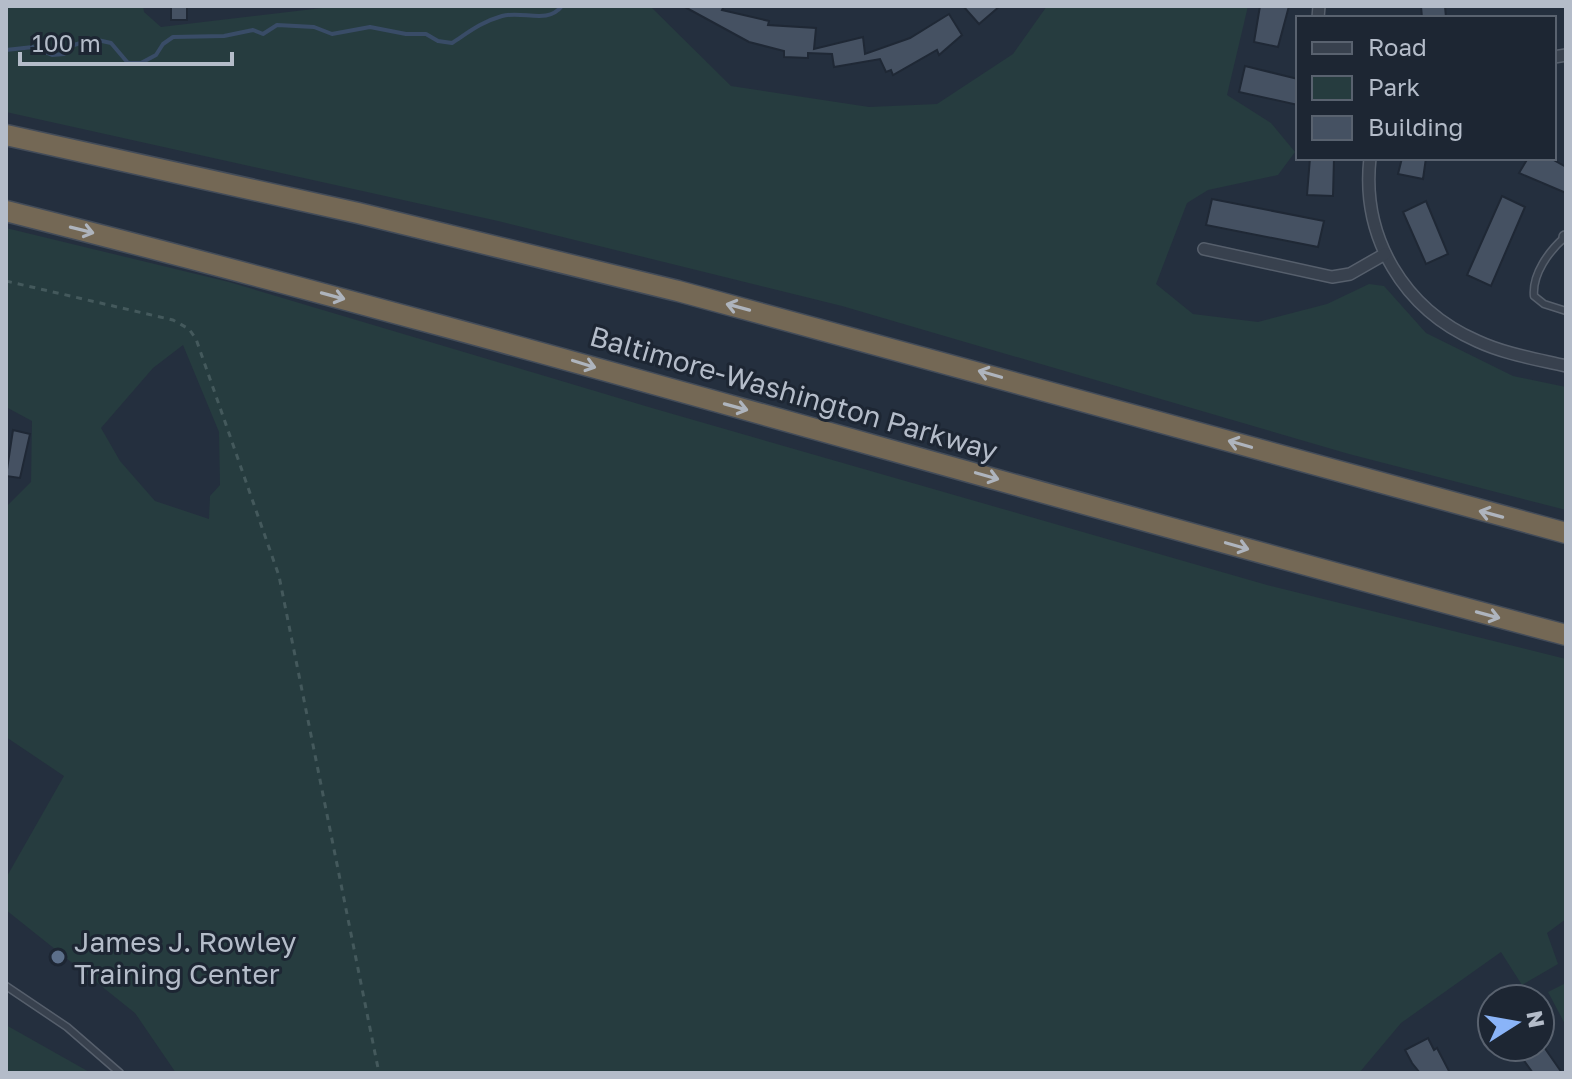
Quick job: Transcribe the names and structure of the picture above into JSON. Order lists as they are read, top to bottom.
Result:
{
  "streets": {
    "highway": ["Baltimore-Washington Parkway"]
  },
  "places": ["James J. Rowley Training Center"],
  "legend": ["Road", "Park", "Building"],
  "scale_bar": "100 m",
  "north": "right"
}
